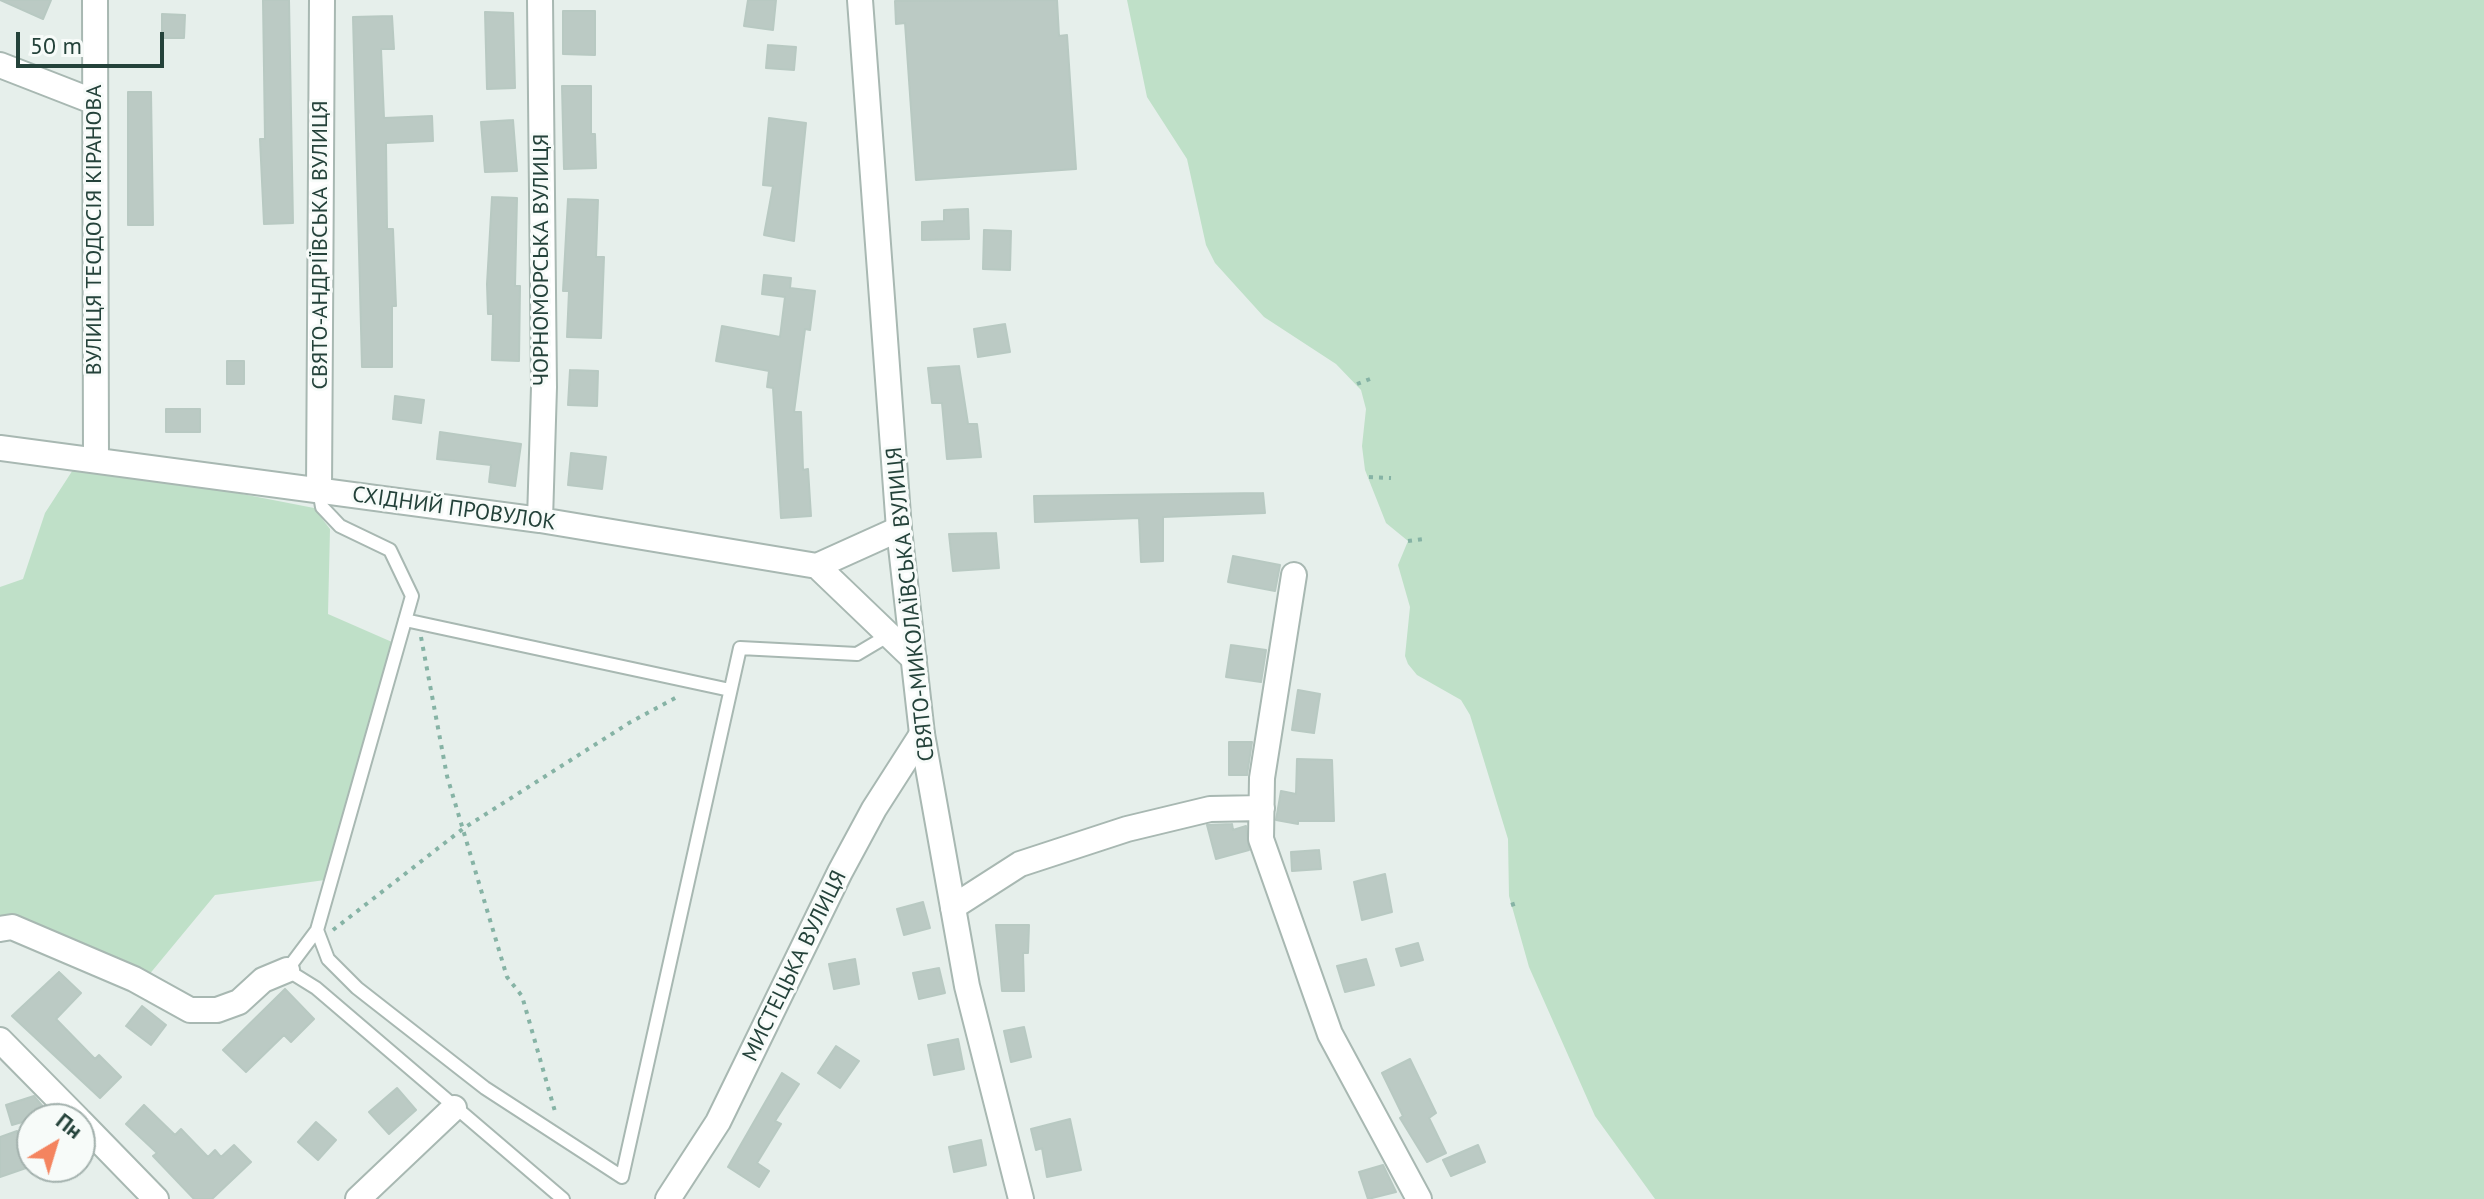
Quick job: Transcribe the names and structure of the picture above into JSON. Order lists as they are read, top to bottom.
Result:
{
  "streets": {
    "street": [
      "ВУЛИЦЯ ТЕОДОСІЯ КІРАНОВА",
      "СВЯТО-АНДРІЇВСЬКА ВУЛИЦЯ",
      "ЧОРНОМОРСЬКА ВУЛИЦЯ",
      "СХІДНИЙ ПРОВУЛОК",
      "СВЯТО-МИКОЛАЇВСЬКА ВУЛИЦЯ",
      "МИСТЕЦЬКА ВУЛИЦЯ"
    ]
  },
  "crossings": [
    ["ВУЛИЦЯ ТЕОДОСІЯ КІРАНОВА", "СХІДНИЙ ПРОВУЛОК"],
    ["СВЯТО-АНДРІЇВСЬКА ВУЛИЦЯ", "СХІДНИЙ ПРОВУЛОК"],
    ["ЧОРНОМОРСЬКА ВУЛИЦЯ", "СХІДНИЙ ПРОВУЛОК"],
    ["СВЯТО-МИКОЛАЇВСЬКА ВУЛИЦЯ", "МИСТЕЦЬКА ВУЛИЦЯ"]
  ],
  "scale_bar": "50 m",
  "north": "top right"
}
